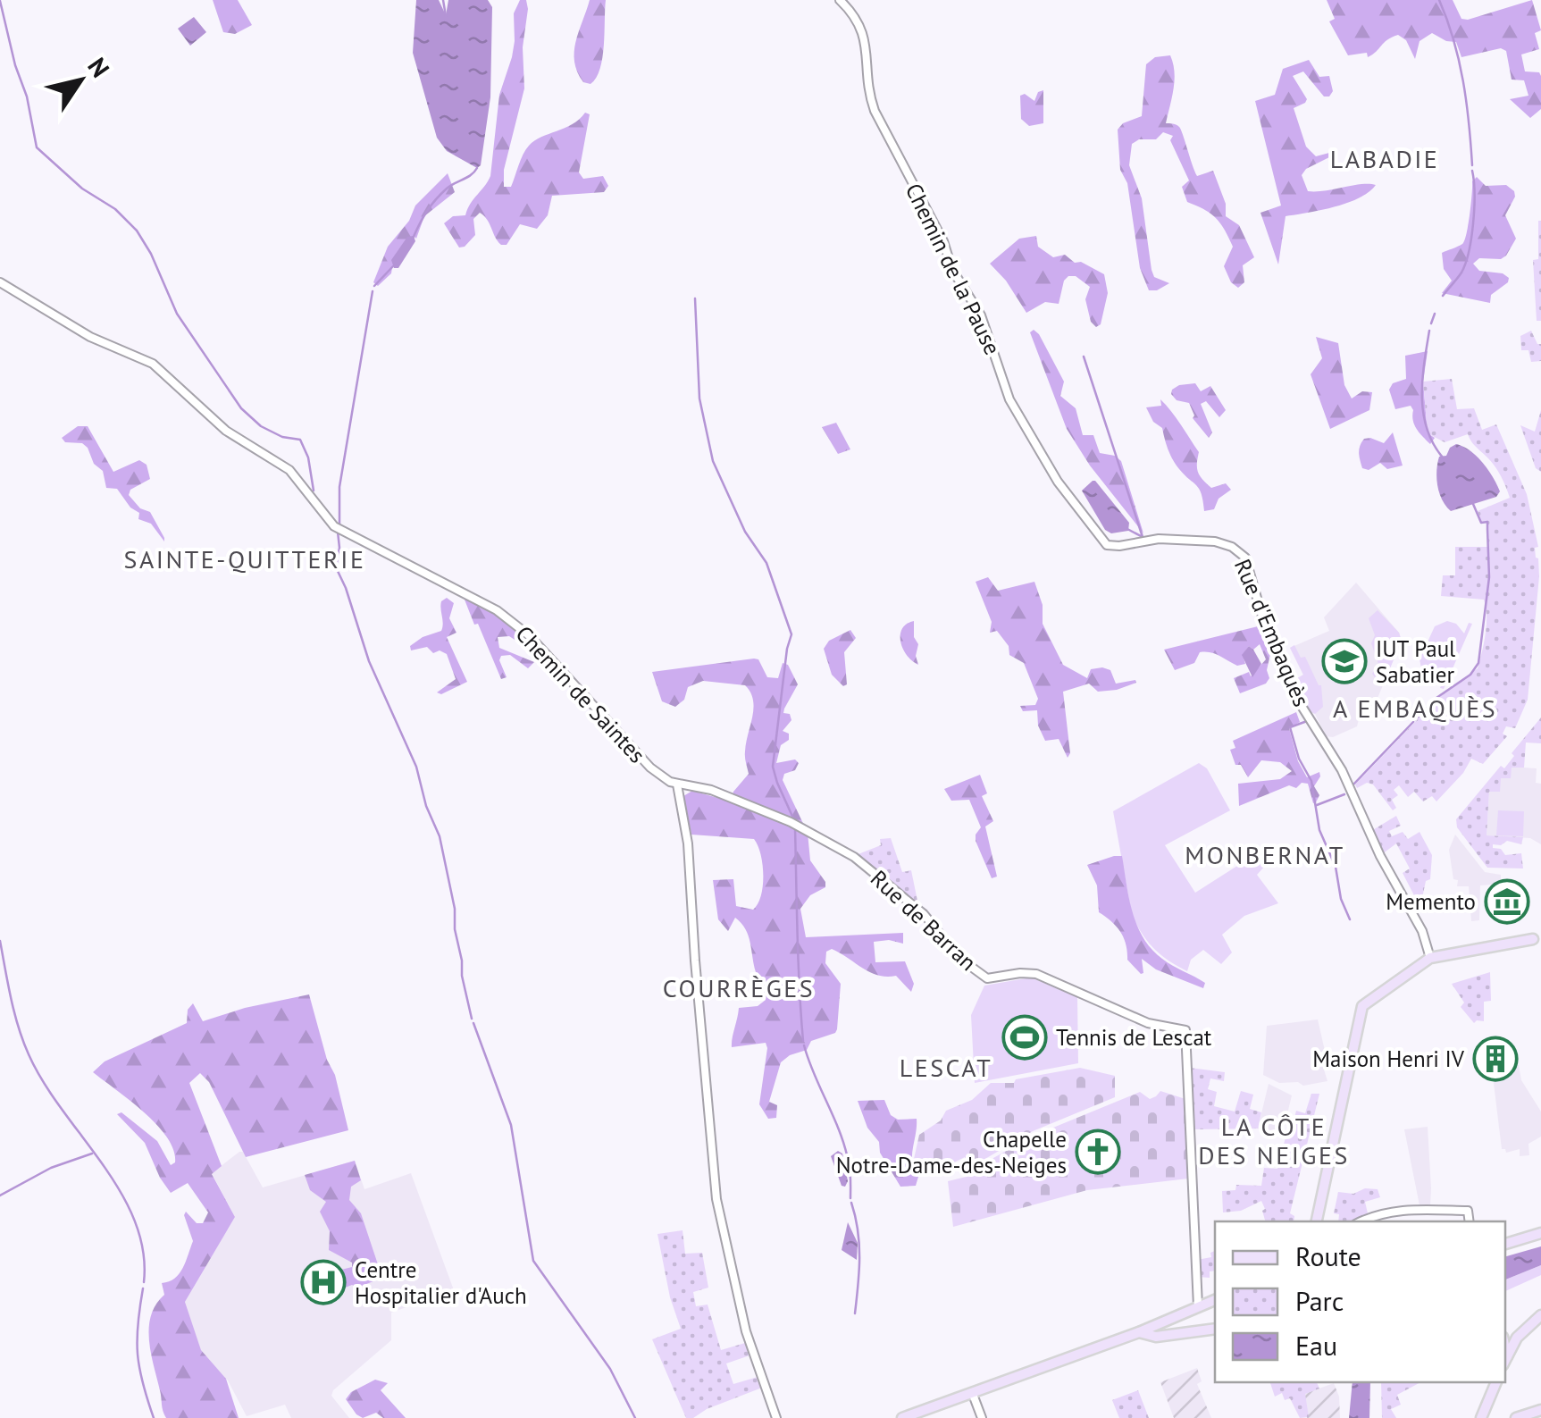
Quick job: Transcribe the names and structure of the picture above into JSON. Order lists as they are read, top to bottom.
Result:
{
  "streets": {
    "street": [
      "Chemin de la Pause",
      "Rue d'Embaquès",
      "Chemin de Saintes",
      "Rue de Barran"
    ]
  },
  "crossings": [
    ["Chemin de la Pause", "Rue d'Embaquès"],
    ["Chemin de Saintes", "Rue de Barran"]
  ],
  "districts": [
    "LABADIE",
    "SAINTE-QUITTERIE",
    "A EMBAQUÈS",
    "MONBERNAT",
    "COURRÈGES",
    "LESCAT",
    "LA CÔTE DES NEIGES"
  ],
  "places": {
    "school or university": ["IUT Paul Sabatier"],
    "museum": ["Memento"],
    "sports": ["Tennis de Lescat"],
    "building": ["Maison Henri IV"],
    "church": ["Chapelle Notre-Dame-des-Neiges"],
    "hospital": ["Centre Hospitalier d'Auch"]
  },
  "legend": ["Route", "Parc", "Eau"],
  "north": "top right"
}
